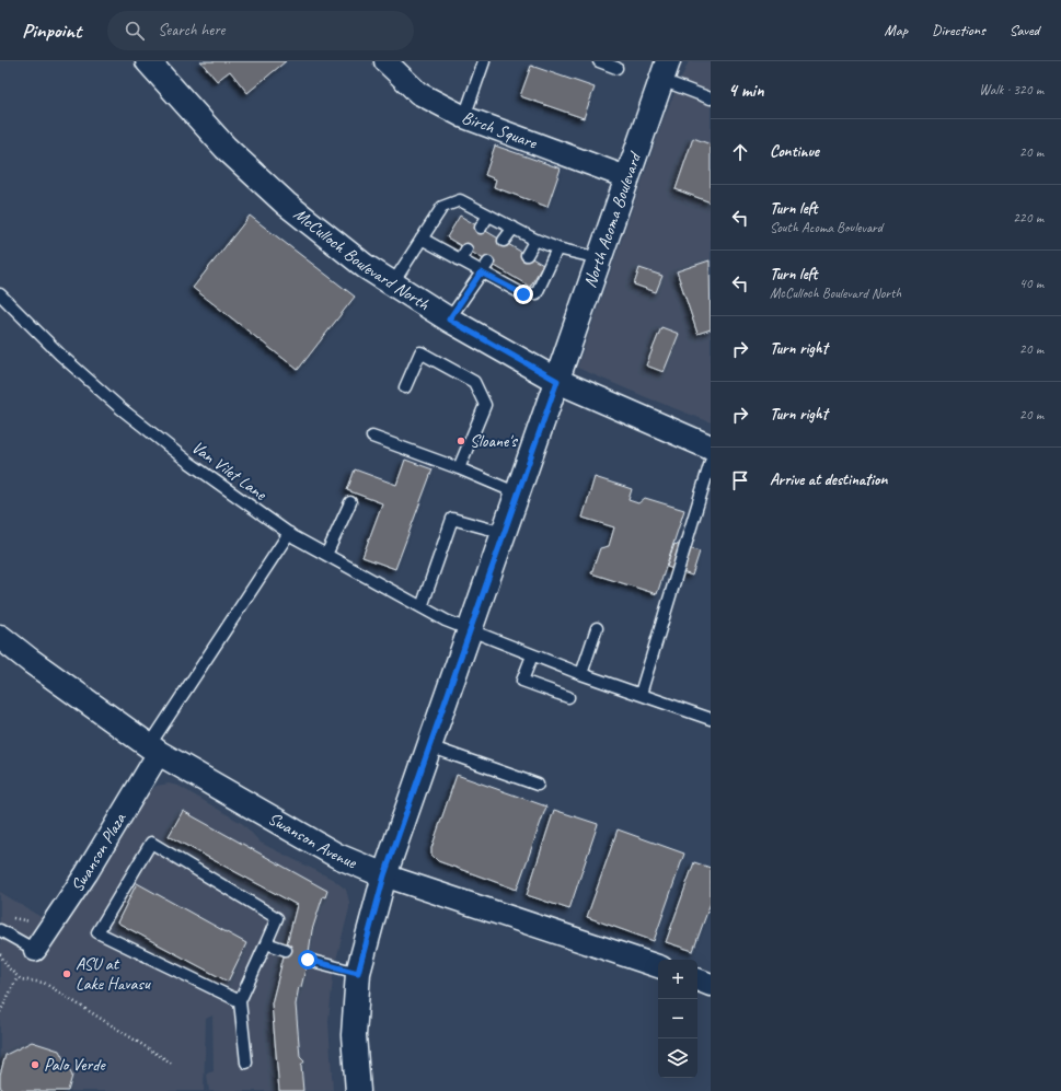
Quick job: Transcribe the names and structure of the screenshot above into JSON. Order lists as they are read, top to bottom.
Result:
{
  "streets": {
    "main road": ["North Acoma Boulevard", "McCulloch Boulevard North", "Swanson Avenue"],
    "street": ["Birch Square", "Swanson Plaza"],
    "lane": ["Van Vilet Lane"]
  },
  "crossings": [
    ["Birch Square", "North Acoma Boulevard"],
    ["North Acoma Boulevard", "McCulloch Boulevard North"],
    ["North Acoma Boulevard", "Van Vilet Lane"],
    ["North Acoma Boulevard", "Swanson Avenue"],
    ["Swanson Avenue", "Swanson Plaza"]
  ],
  "places": ["Sloane's", "ASU at Lake Havasu", "Palo Verde"],
  "page": {
    "header": "Pinpoint",
    "search": "Search here",
    "nav": ["Map", "Directions", "Saved"],
    "heading": ["4 min", "Walk · 320 m"],
    "list": [
      ["Continue", "20 m"],
      ["Turn left", "South Acoma Boulevard", "220 m"],
      ["Turn left", "McCulloch Boulevard North", "40 m"],
      ["Turn right", "20 m"],
      ["Turn right", "20 m"],
      "Arrive at destination"
    ],
    "map_buttons": ["+", "−"]
  }
}
